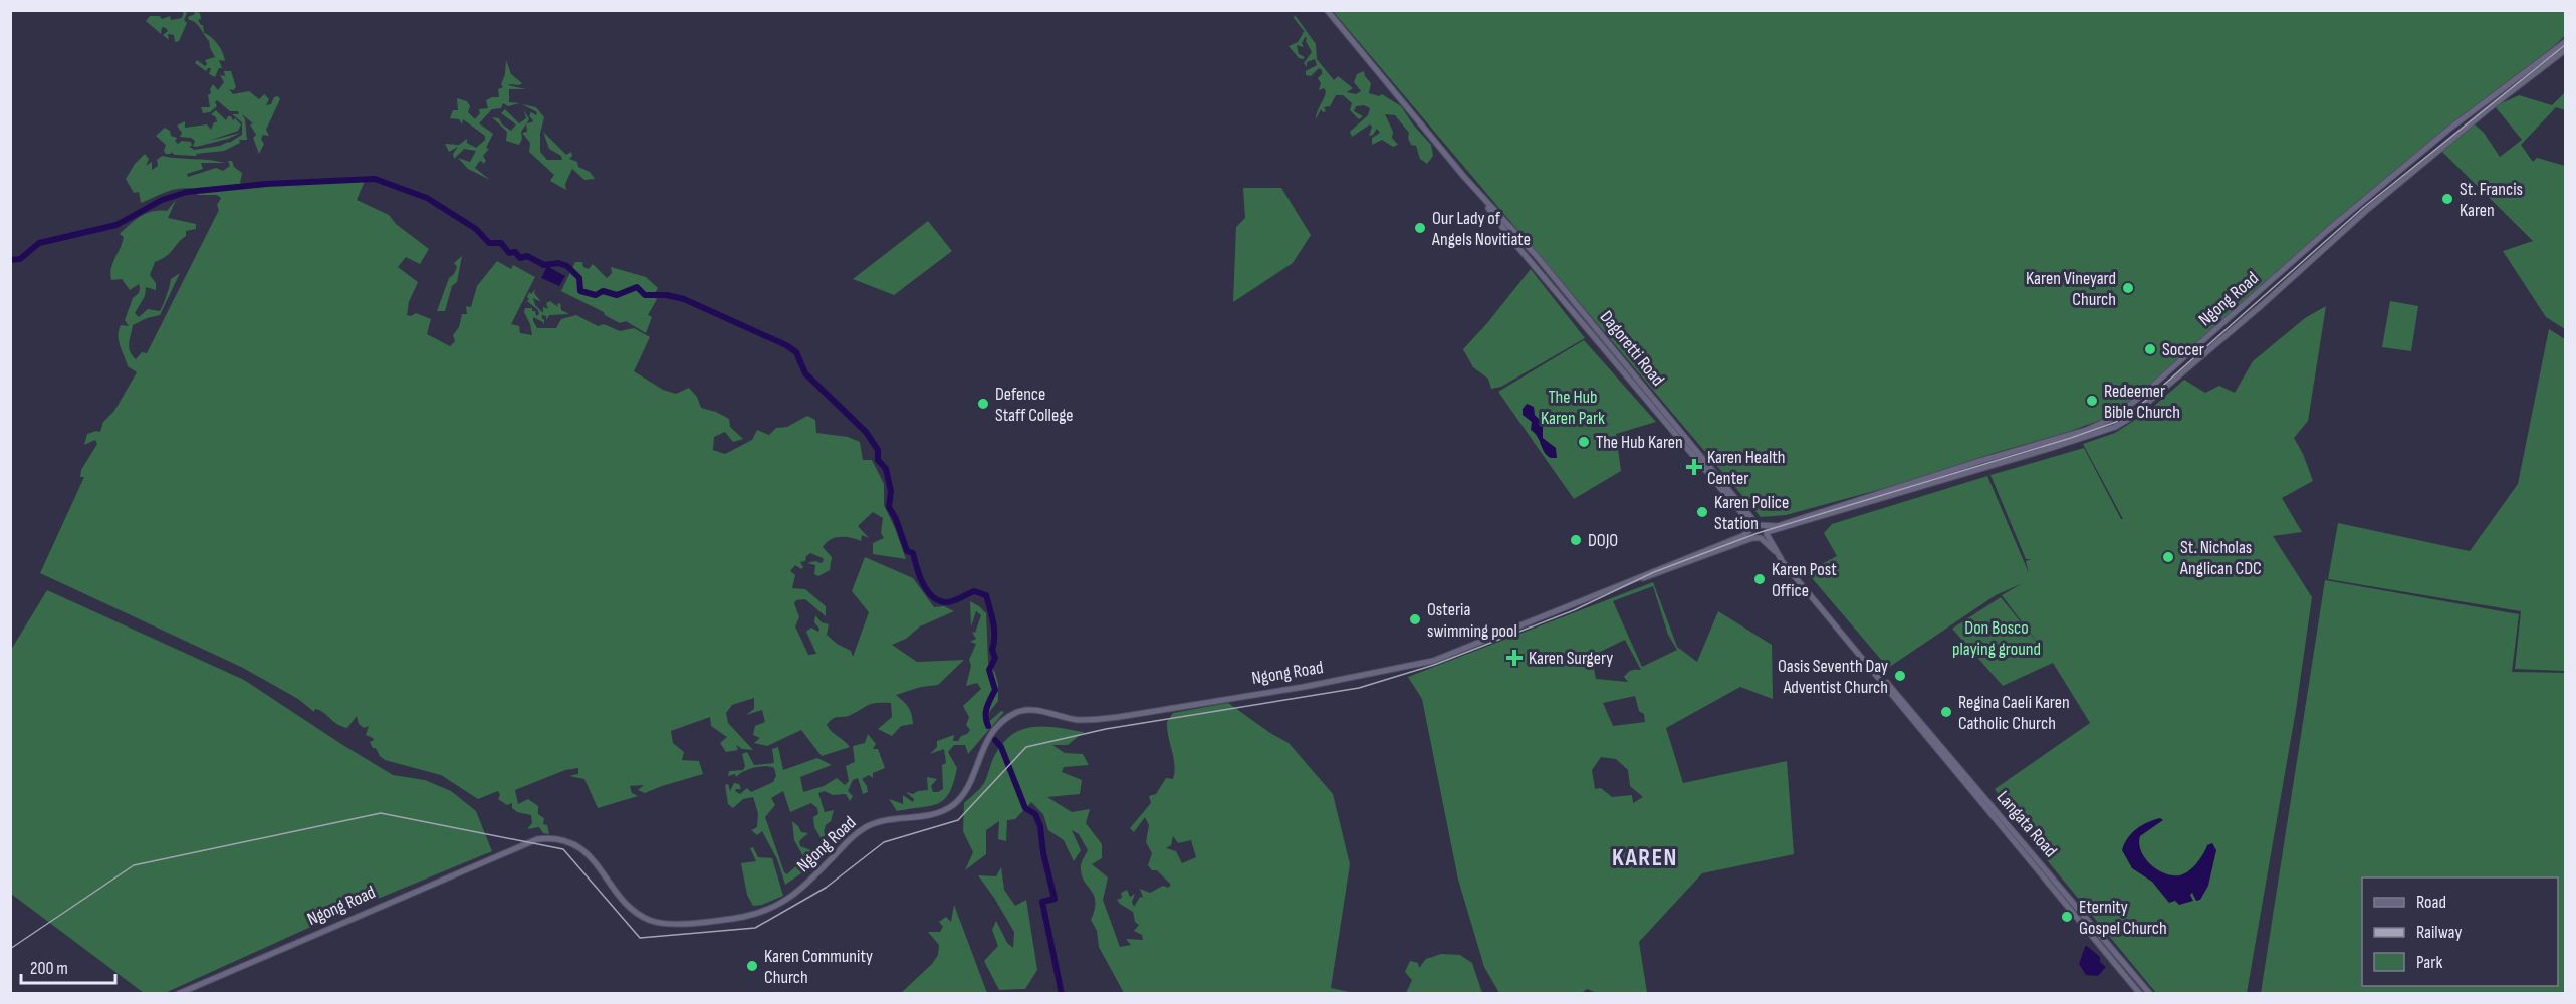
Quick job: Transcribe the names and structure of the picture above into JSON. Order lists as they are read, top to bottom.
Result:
{
  "streets": {
    "main road": ["Ngong Road", "Dagoretti Road", "Langata Road"]
  },
  "crossings": [
    ["Ngong Road", "Dagoretti Road"]
  ],
  "districts": ["KAREN"],
  "parks": ["The Hub Karen Park", "Don Bosco playing ground"],
  "places": {
    "other": [
      "St. Francis Karen",
      "Our Lady of Angels Novitiate",
      "Karen Vineyard Church",
      "Soccer",
      "Redeemer Bible Church",
      "Defence Staff College",
      "The Hub Karen",
      "Karen Police Station",
      "DOJO",
      "St. Nicholas Anglican CDC",
      "Karen Post Office",
      "Osteria swimming pool",
      "Oasis Seventh Day Adventist Church",
      "Regina Caeli Karen Catholic Church",
      "Eternity Gospel Church",
      "Karen Community Church"
    ],
    "health": ["Karen Health Center", "Karen Surgery"]
  },
  "legend": ["Road", "Railway", "Park"],
  "scale_bar": "200 m"
}
